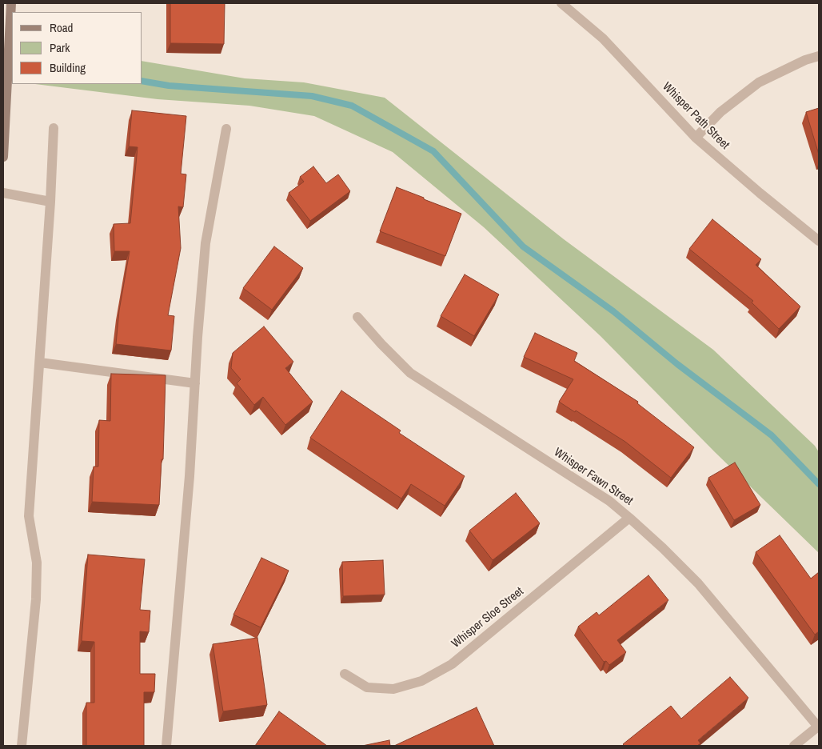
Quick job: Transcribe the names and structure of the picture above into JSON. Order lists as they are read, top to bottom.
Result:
{
  "streets": {
    "street": ["Whisper Path Street", "Whisper Fawn Street", "Whisper Sloe Street"]
  },
  "crossings": [
    ["Whisper Fawn Street", "Whisper Sloe Street"]
  ],
  "legend": ["Road", "Park", "Building"]
}
